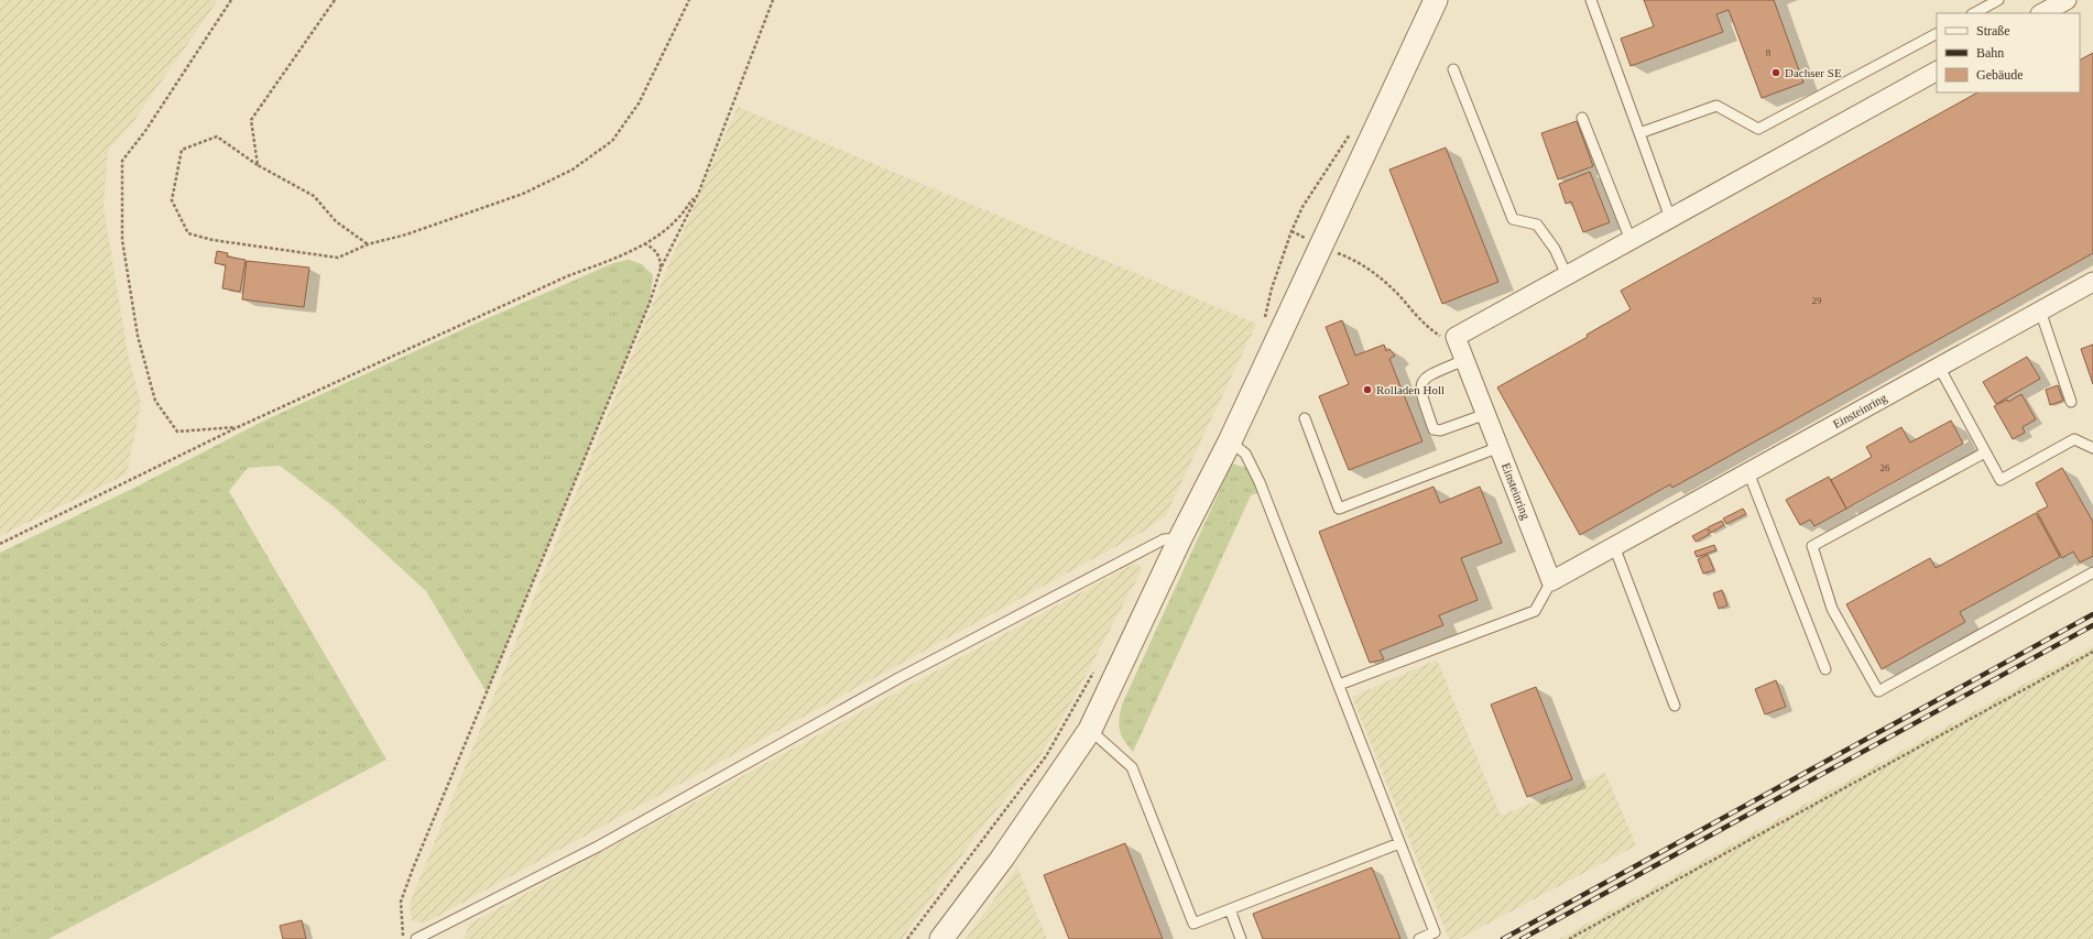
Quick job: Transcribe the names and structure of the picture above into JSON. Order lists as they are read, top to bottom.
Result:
{
  "streets": {
    "street": ["Einsteinring"]
  },
  "places": ["Dachser SE", "Rolladen Holl"],
  "house_numbers": ["8", "29", "26"],
  "legend": ["Straße", "Bahn", "Gebäude"]
}
